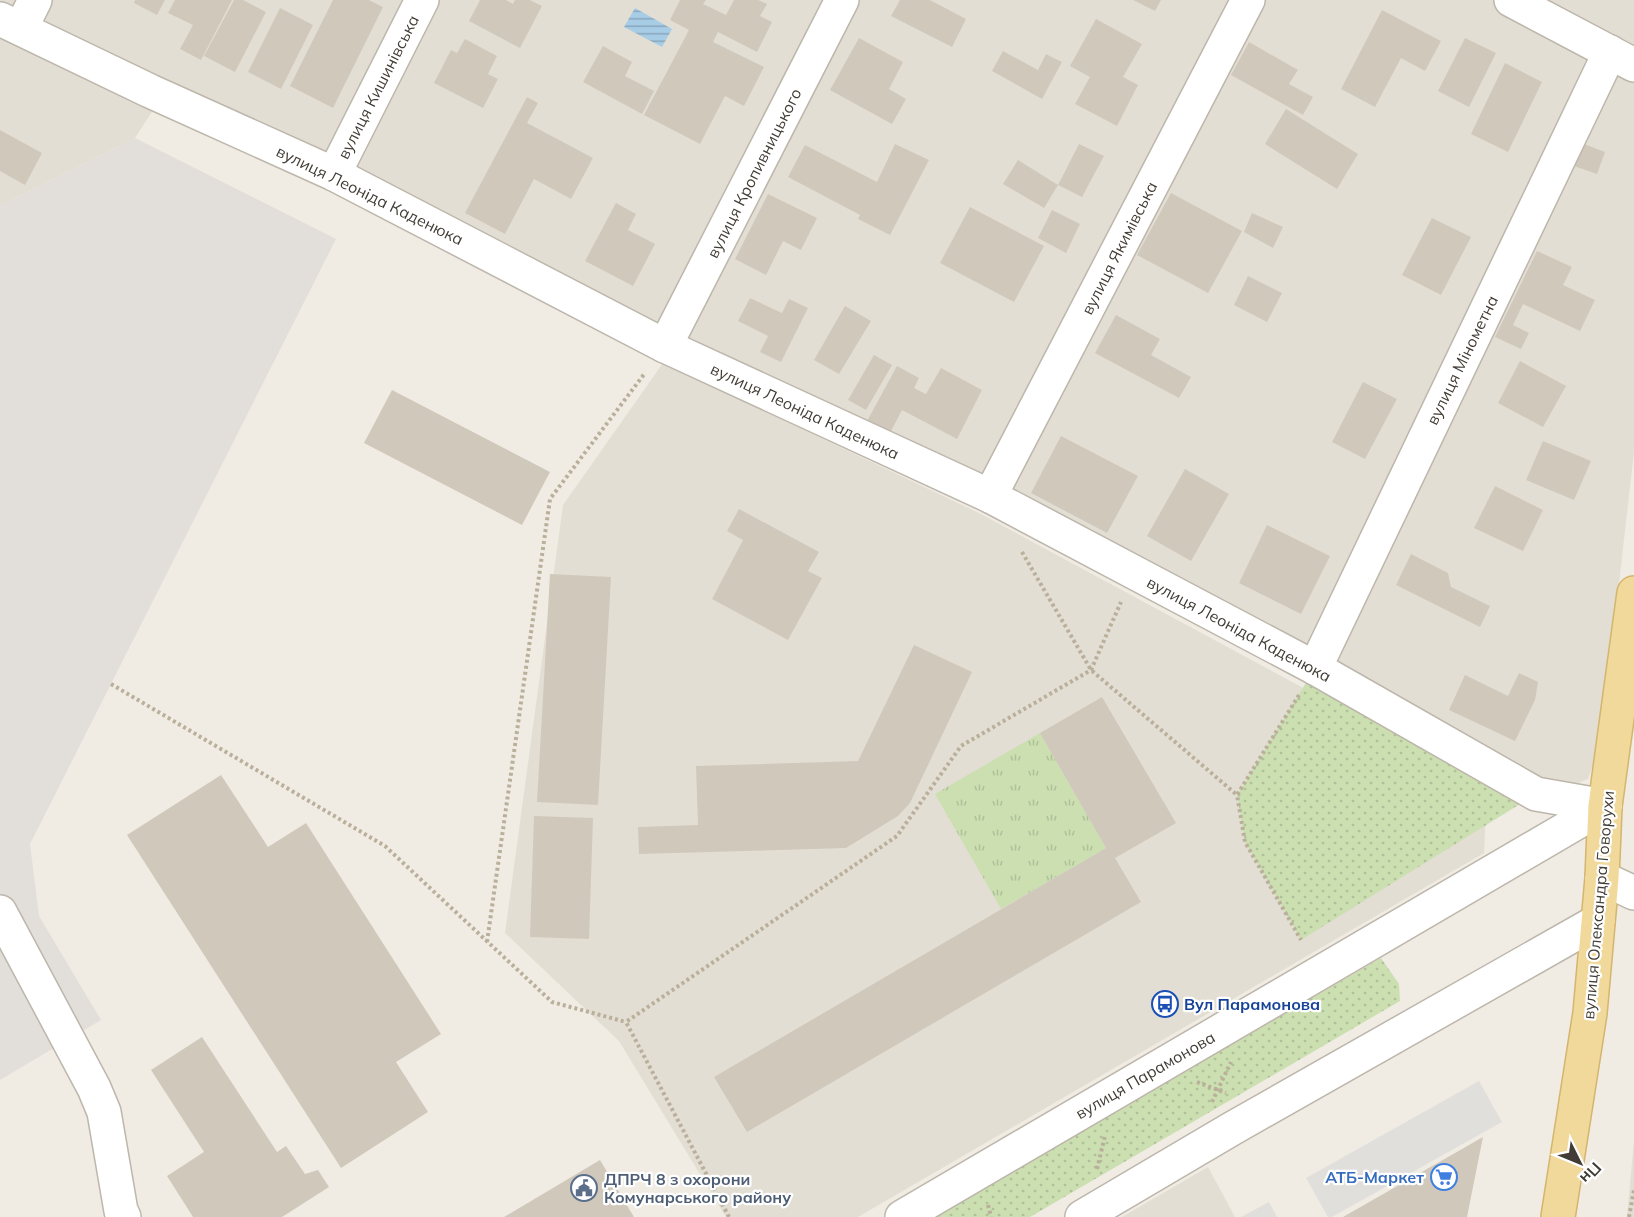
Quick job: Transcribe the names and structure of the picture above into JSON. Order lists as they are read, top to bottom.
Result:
{
  "streets": {
    "main road": ["вулиця Олександра Говорухи"],
    "street": [
      "вулиця Кишинівська",
      "вулиця Кропивницького",
      "вулиця Леоніда Каденюка",
      "вулиця Якимівська",
      "вулиця Мінометна",
      "вулиця Парамонова"
    ]
  },
  "crossings": [
    ["вулиця Кишинівська", "вулиця Леоніда Каденюка"],
    ["вулиця Кропивницького", "вулиця Леоніда Каденюка"],
    ["вулиця Леоніда Каденюка", "вулиця Якимівська"],
    ["вулиця Леоніда Каденюка", "вулиця Мінометна"],
    ["вулиця Леоніда Каденюка", "вулиця Олександра Говорухи"],
    ["вулиця Леоніда Каденюка", "вулиця Парамонова"],
    ["вулиця Олександра Говорухи", "вулиця Парамонова"]
  ],
  "places": {
    "bus stop": ["Вул Парамонова"],
    "supermarket": ["АТБ-Маркет"],
    "public building": ["ДПРЧ 8 з охорони Комунарського району"]
  },
  "north": "bottom right"
}
